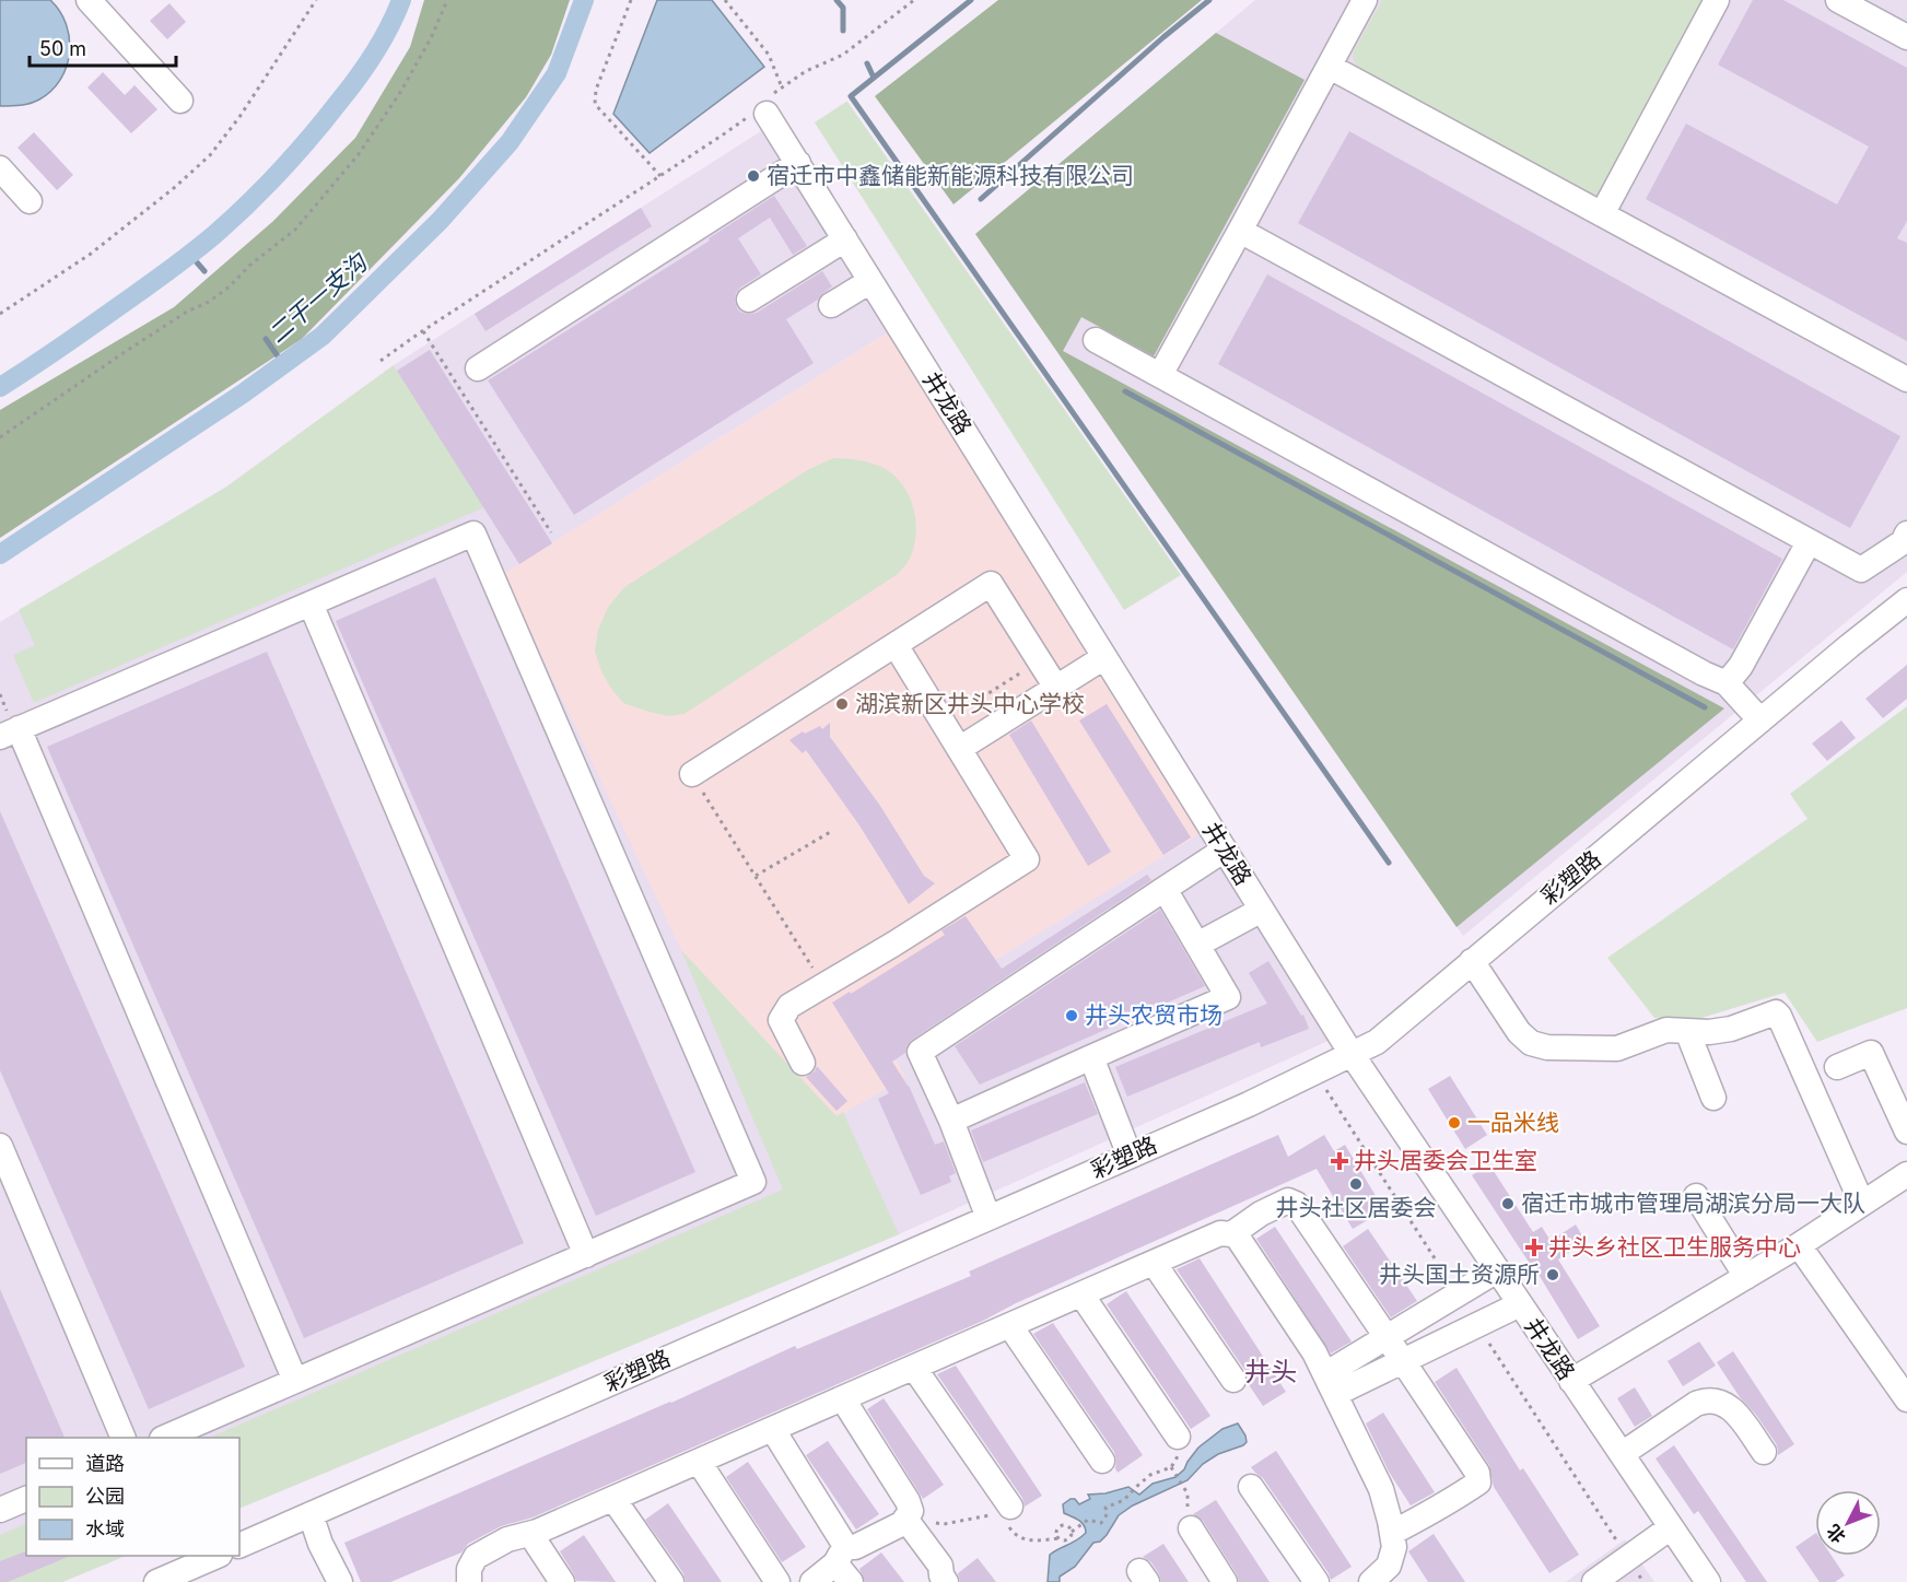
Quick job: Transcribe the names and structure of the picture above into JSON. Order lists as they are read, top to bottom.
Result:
{
  "streets": {
    "street": ["井龙路", "彩塑路"]
  },
  "crossings": [
    ["井龙路", "彩塑路"]
  ],
  "districts": ["井头"],
  "water": ["二干一支沟"],
  "places": {
    "other": [
      "宿迁市中鑫储能新能源科技有限公司",
      "湖滨新区井头中心学校",
      "井头农贸市场",
      "一品米线",
      "井头社区居委会",
      "宿迁市城市管理局湖滨分局一大队",
      "井头国土资源所"
    ],
    "health": ["井头居委会卫生室", "井头乡社区卫生服务中心"]
  },
  "legend": ["道路", "公园", "水域"],
  "scale_bar": "50 m",
  "north": "bottom left"
}
